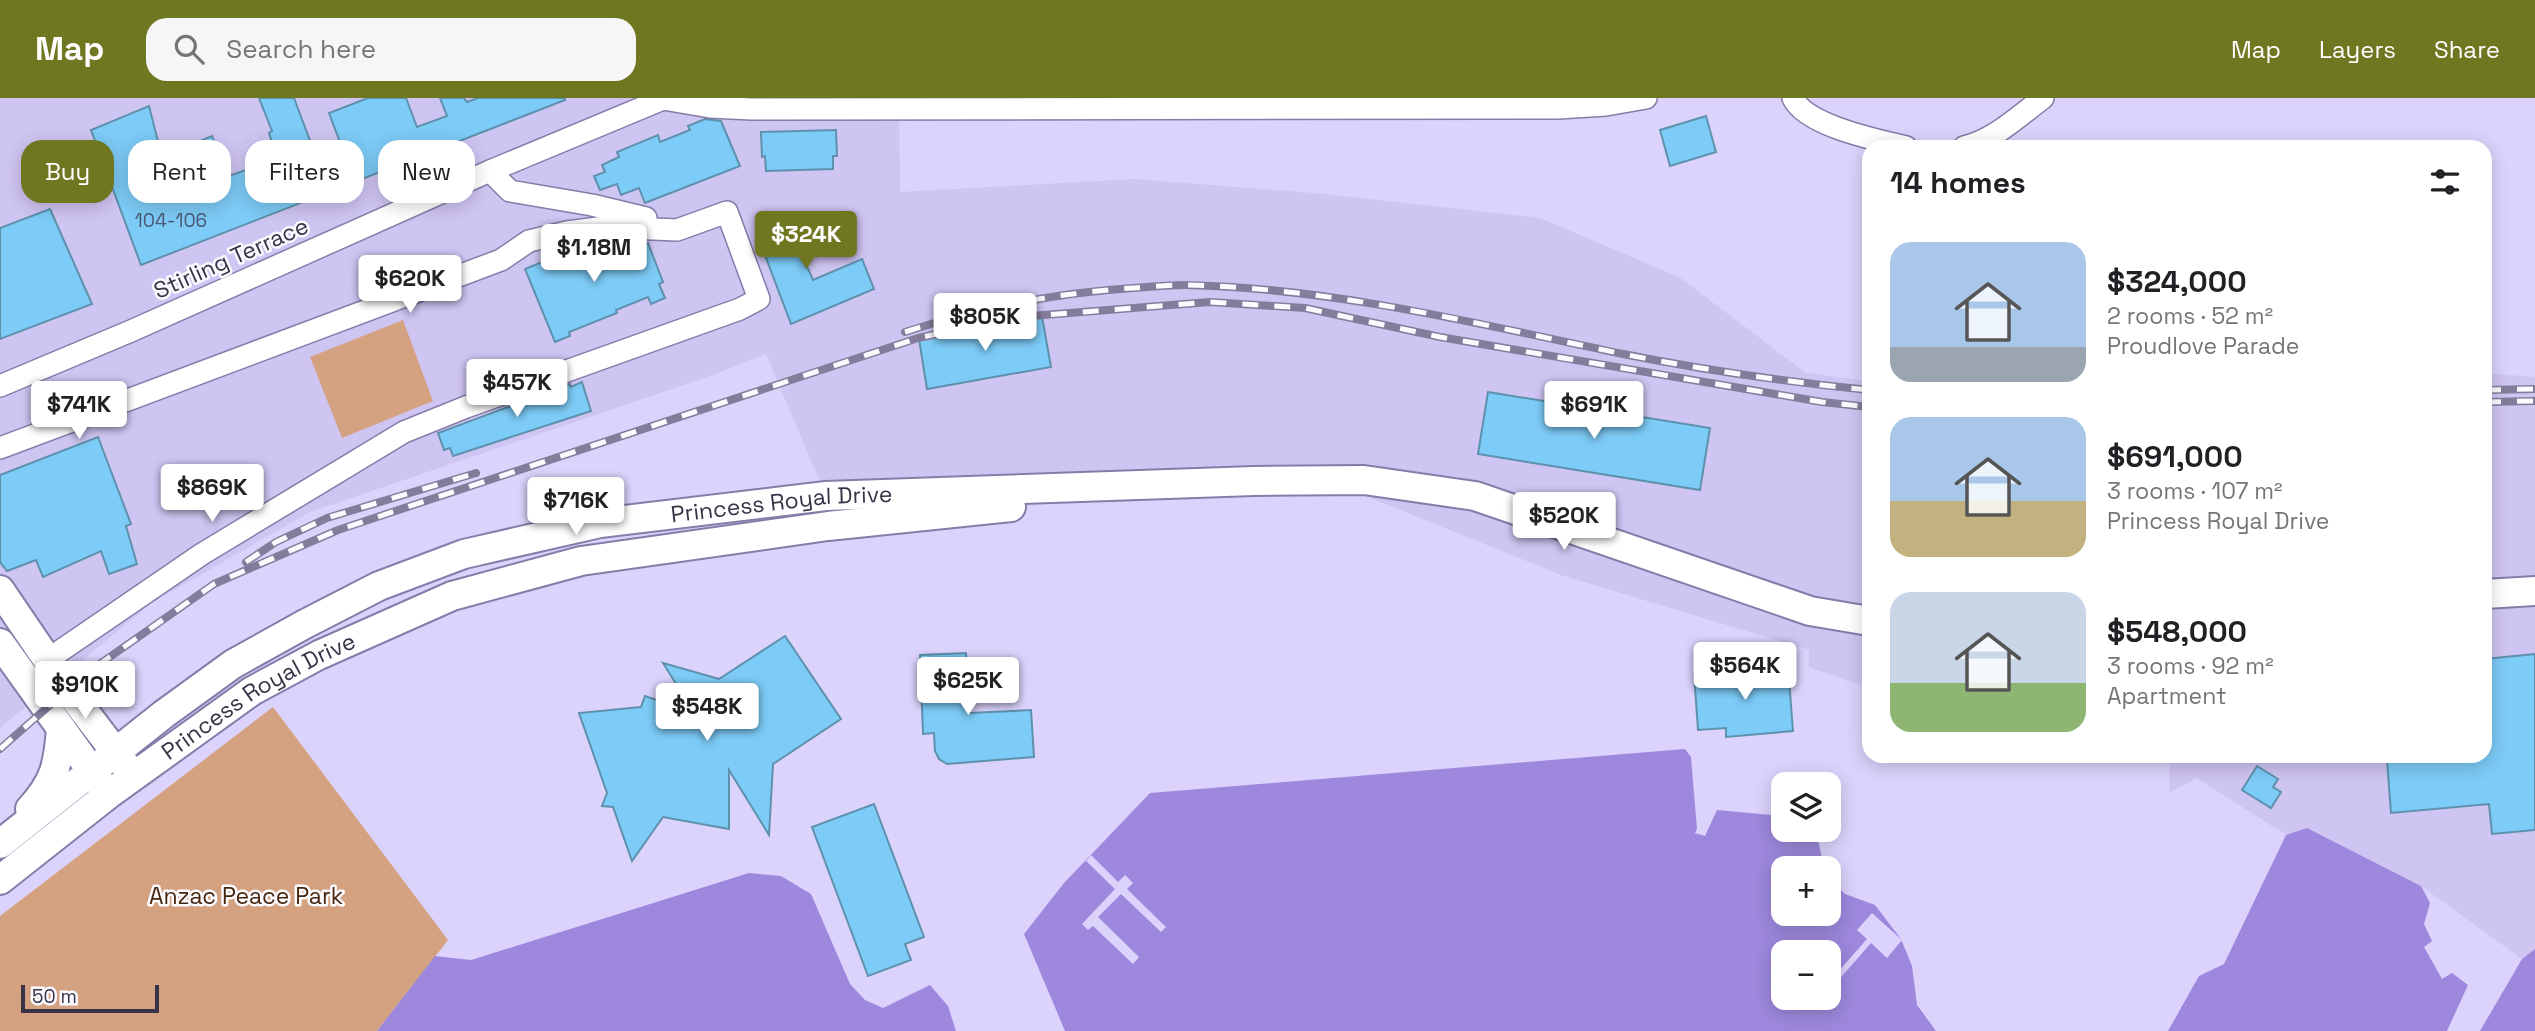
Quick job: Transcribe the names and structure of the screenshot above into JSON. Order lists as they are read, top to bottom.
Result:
{
  "streets": {
    "main road": ["Princess Royal Drive"],
    "street": ["Stirling Terrace"]
  },
  "parks": ["Anzac Peace Park"],
  "house_numbers": ["104-106"],
  "scale_bar": "50 m",
  "page": {
    "header": "Map",
    "search": "Search here",
    "nav": ["Map", "Layers", "Share"],
    "chip": [
      "Buy",
      "Rent",
      "Filters",
      "New"
    ],
    "heading": "14 homes",
    "price": [
      "$324K",
      "$1.18M",
      "$620K",
      "$805K",
      "$457K",
      "$741K",
      "$691K",
      "$869K",
      "$716K",
      "$520K",
      "$564K",
      "$625K",
      "$910K",
      "$548K"
    ],
    "list": [
      {
        "name": "$324,000",
        "note": "2 rooms · 52 m² · Proudlove Parade"
      },
      {
        "name": "$691,000",
        "note": "3 rooms · 107 m² · Princess Royal Drive"
      },
      {
        "name": "$548,000",
        "note": "3 rooms · 92 m² · Apartment"
      }
    ],
    "map_buttons": ["+", "−"],
    "scale": "50 m"
  }
}
